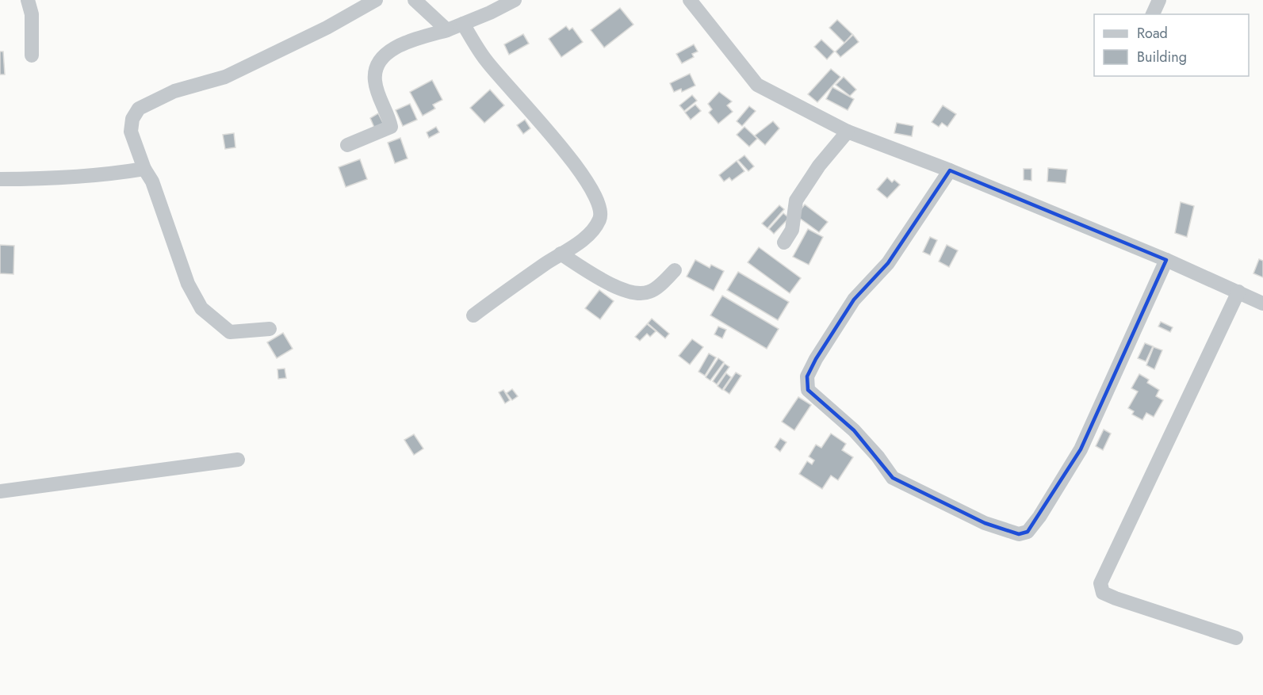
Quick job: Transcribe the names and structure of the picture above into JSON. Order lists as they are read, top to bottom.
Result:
{
  "legend": ["Road", "Building"]
}
